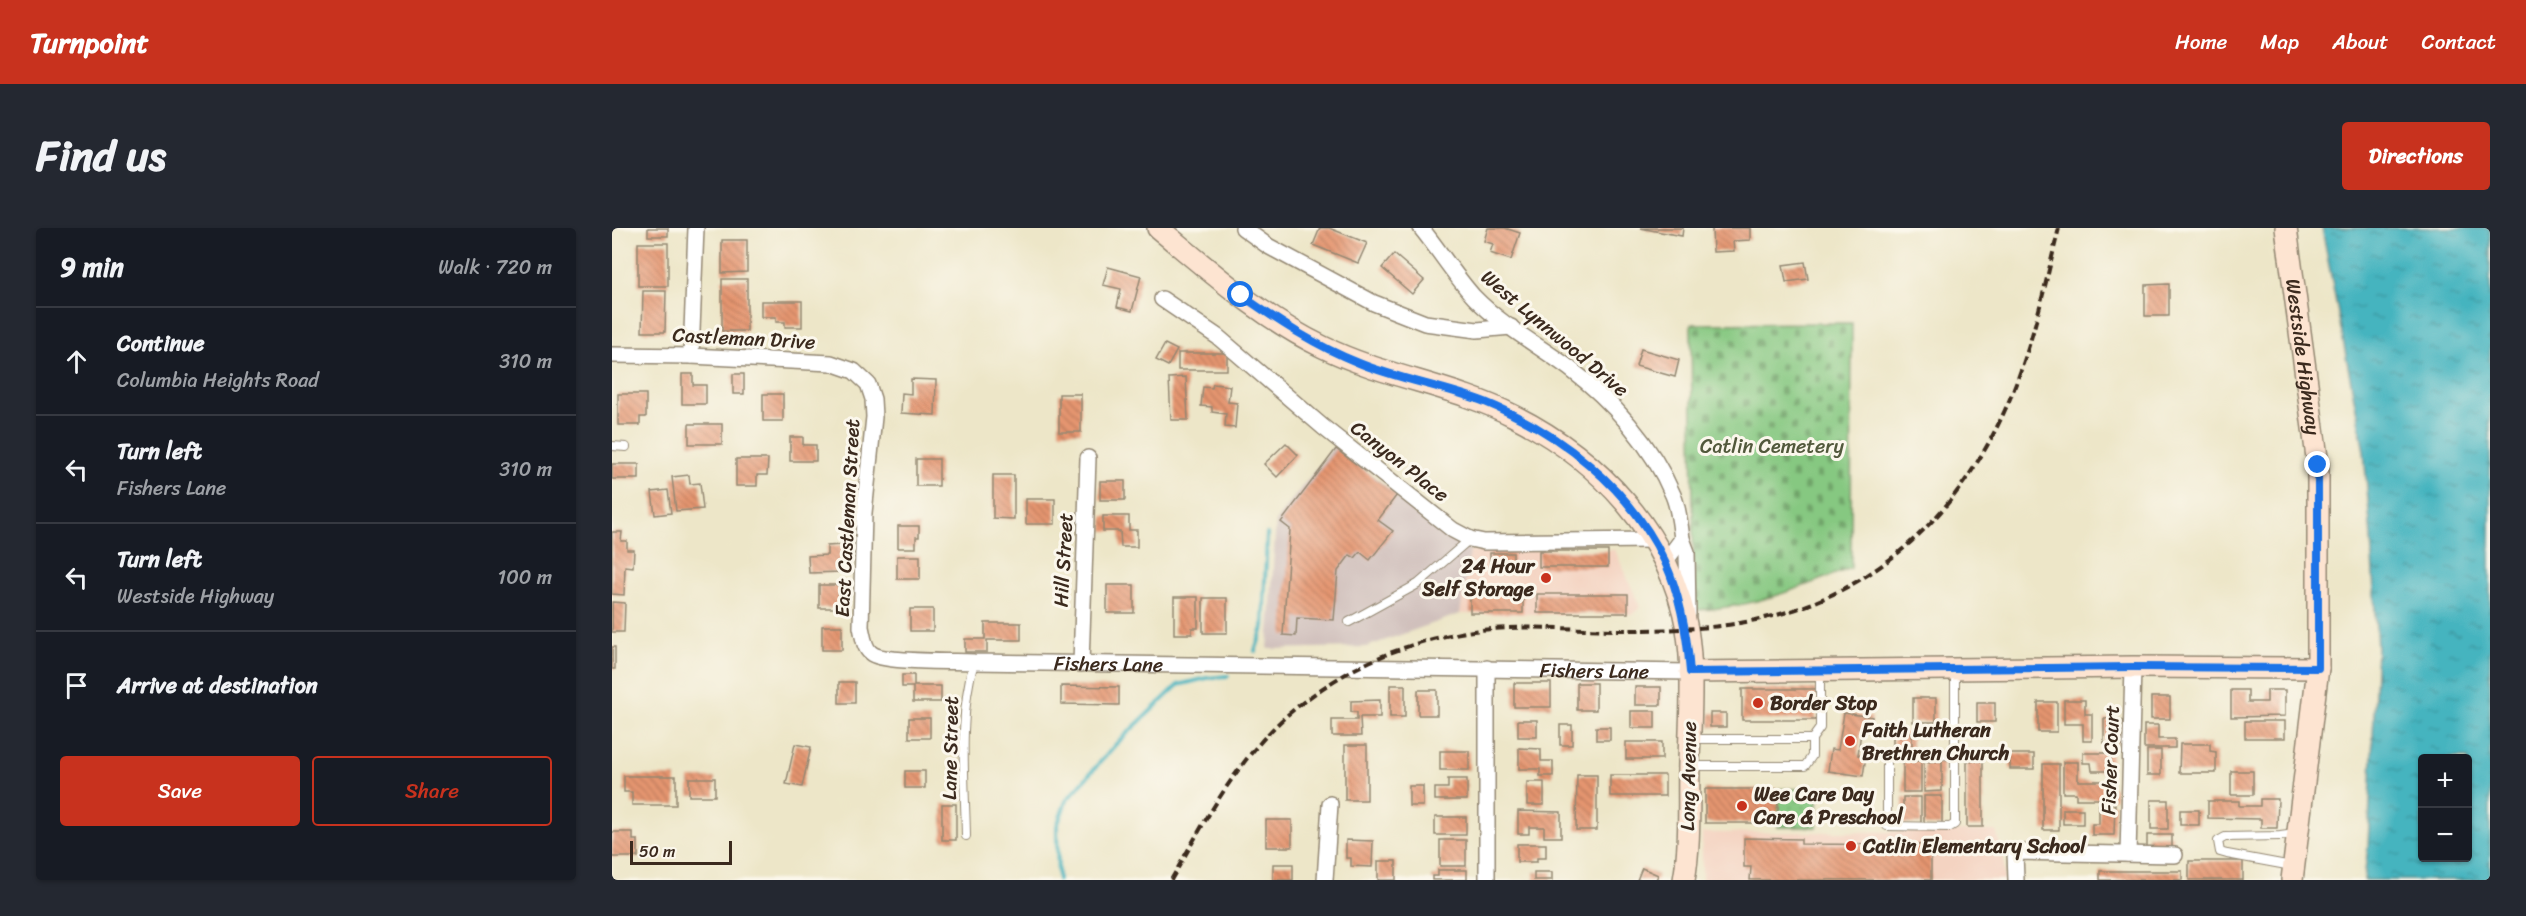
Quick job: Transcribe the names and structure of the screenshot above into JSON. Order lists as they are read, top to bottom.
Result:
{
  "streets": {
    "street": [
      "West Lynnwood Drive",
      "Castleman Drive",
      "Westside Highway",
      "Canyon Place",
      "East Castleman Street",
      "Hill Street",
      "Fishers Lane",
      "Fisher Court",
      "Long Avenue"
    ],
    "lane": ["Lane Street"]
  },
  "crossings": [
    ["West Lynnwood Drive", "Long Avenue"],
    ["Castleman Drive", "East Castleman Street"],
    ["Westside Highway", "Fishers Lane"],
    ["Canyon Place", "Long Avenue"],
    ["East Castleman Street", "Fishers Lane"],
    ["Hill Street", "Fishers Lane"],
    ["Fishers Lane", "Lane Street"],
    ["Fishers Lane", "Fisher Court"],
    ["Fishers Lane", "Long Avenue"]
  ],
  "parks": ["Catlin Cemetery"],
  "places": [
    "24 Hour Self Storage",
    "Border Stop",
    "Faith Lutheran Brethren Church",
    "Wee Care Day Care & Preschool",
    "Catlin Elementary School"
  ],
  "scale_bar": "50 m",
  "page": {
    "header": "Turnpoint",
    "nav": [
      "Home",
      "Map",
      "About",
      "Contact"
    ],
    "title": "Find us",
    "buttons": [
      "Directions",
      ["Save", "Share"]
    ],
    "heading": ["9 min", "Walk · 720 m"],
    "list": [
      ["Continue", "Columbia Heights Road", "310 m"],
      ["Turn left", "Fishers Lane", "310 m"],
      ["Turn left", "Westside Highway", "100 m"],
      "Arrive at destination"
    ],
    "map_buttons": ["+", "−"],
    "scale": "50 m"
  }
}
